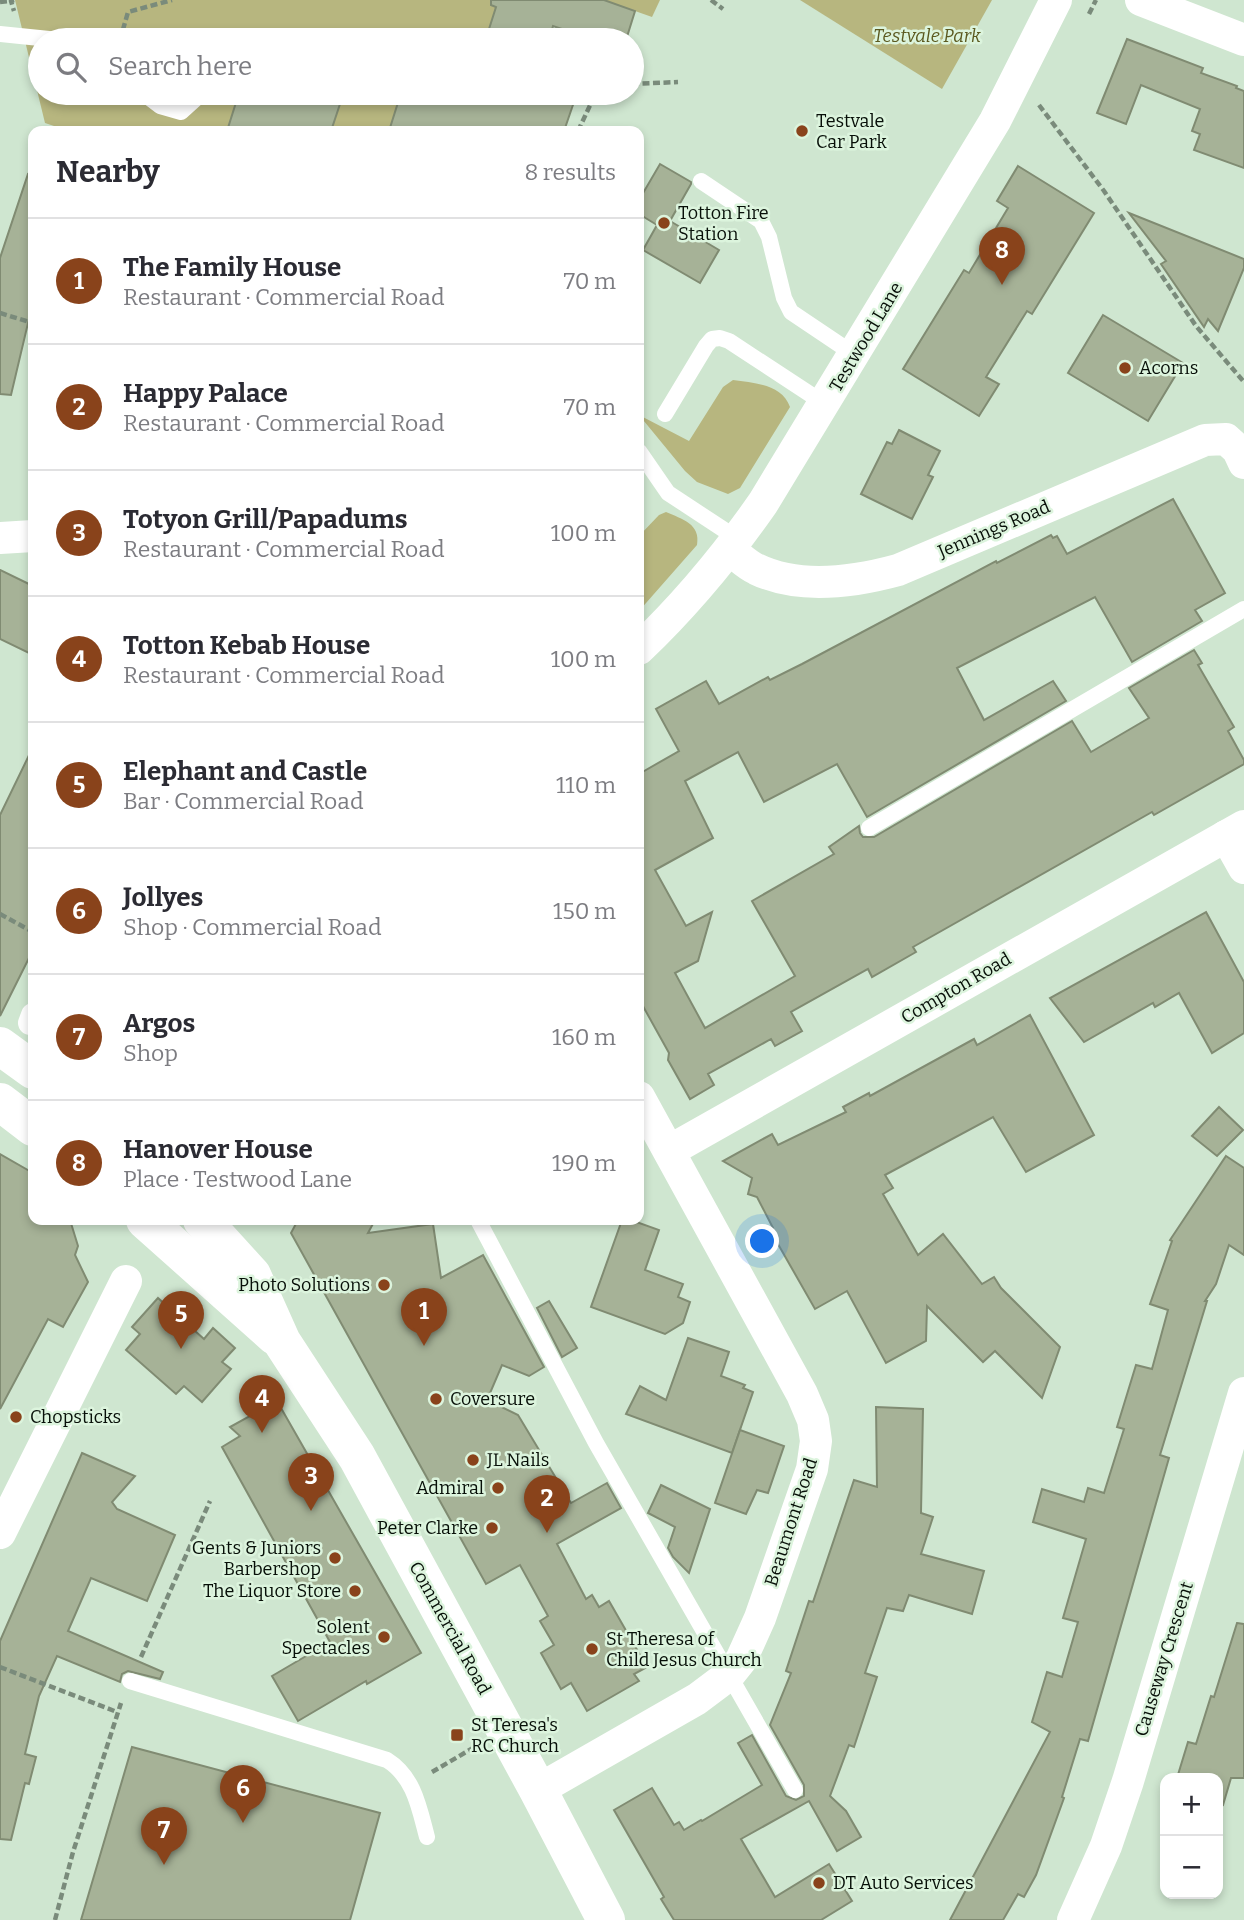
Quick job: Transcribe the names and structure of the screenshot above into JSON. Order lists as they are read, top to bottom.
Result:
{
  "streets": {
    "main road": ["Commercial Road"],
    "street": [
      "Testwood Lane",
      "Jennings Road",
      "Compton Road",
      "Beaumont Road",
      "Causeway Crescent"
    ]
  },
  "crossings": [
    ["Testwood Lane", "Jennings Road"],
    ["Compton Road", "Beaumont Road"],
    ["Beaumont Road", "Commercial Road"]
  ],
  "parks": ["Testvale Park"],
  "places": {
    "other": [
      "Testvale Car Park",
      "Totton Fire Station",
      "Acorns",
      "Photo Solutions",
      "Coversure",
      "Chopsticks",
      "JL Nails",
      "Admiral",
      "Peter Clarke",
      "Gents & Juniors Barbershop",
      "The Liquor Store",
      "Solent Spectacles",
      "St Theresa of Child Jesus Church",
      "DT Auto Services"
    ],
    "transit": ["St Teresa's RC Church"]
  },
  "page": {
    "search": "Search here",
    "heading": ["Nearby", "8 results"],
    "list": [
      {
        "mark": "1",
        "name": "The Family House",
        "note": "Restaurant · Commercial Road",
        "value": "70 m"
      },
      {
        "mark": "2",
        "name": "Happy Palace",
        "note": "Restaurant · Commercial Road",
        "value": "70 m"
      },
      {
        "mark": "3",
        "name": "Totyon Grill/Papadums",
        "note": "Restaurant · Commercial Road",
        "value": "100 m"
      },
      {
        "mark": "4",
        "name": "Totton Kebab House",
        "note": "Restaurant · Commercial Road",
        "value": "100 m"
      },
      {
        "mark": "5",
        "name": "Elephant and Castle",
        "note": "Bar · Commercial Road",
        "value": "110 m"
      },
      {
        "mark": "6",
        "name": "Jollyes",
        "note": "Shop · Commercial Road",
        "value": "150 m"
      },
      {
        "mark": "7",
        "name": "Argos",
        "note": "Shop",
        "value": "160 m"
      },
      {
        "mark": "8",
        "name": "Hanover House",
        "note": "Place · Testwood Lane",
        "value": "190 m"
      }
    ],
    "pins": [
      "8",
      "1",
      "5",
      "4",
      "3",
      "2",
      "6",
      "7"
    ],
    "map_buttons": ["+", "−"]
  }
}
